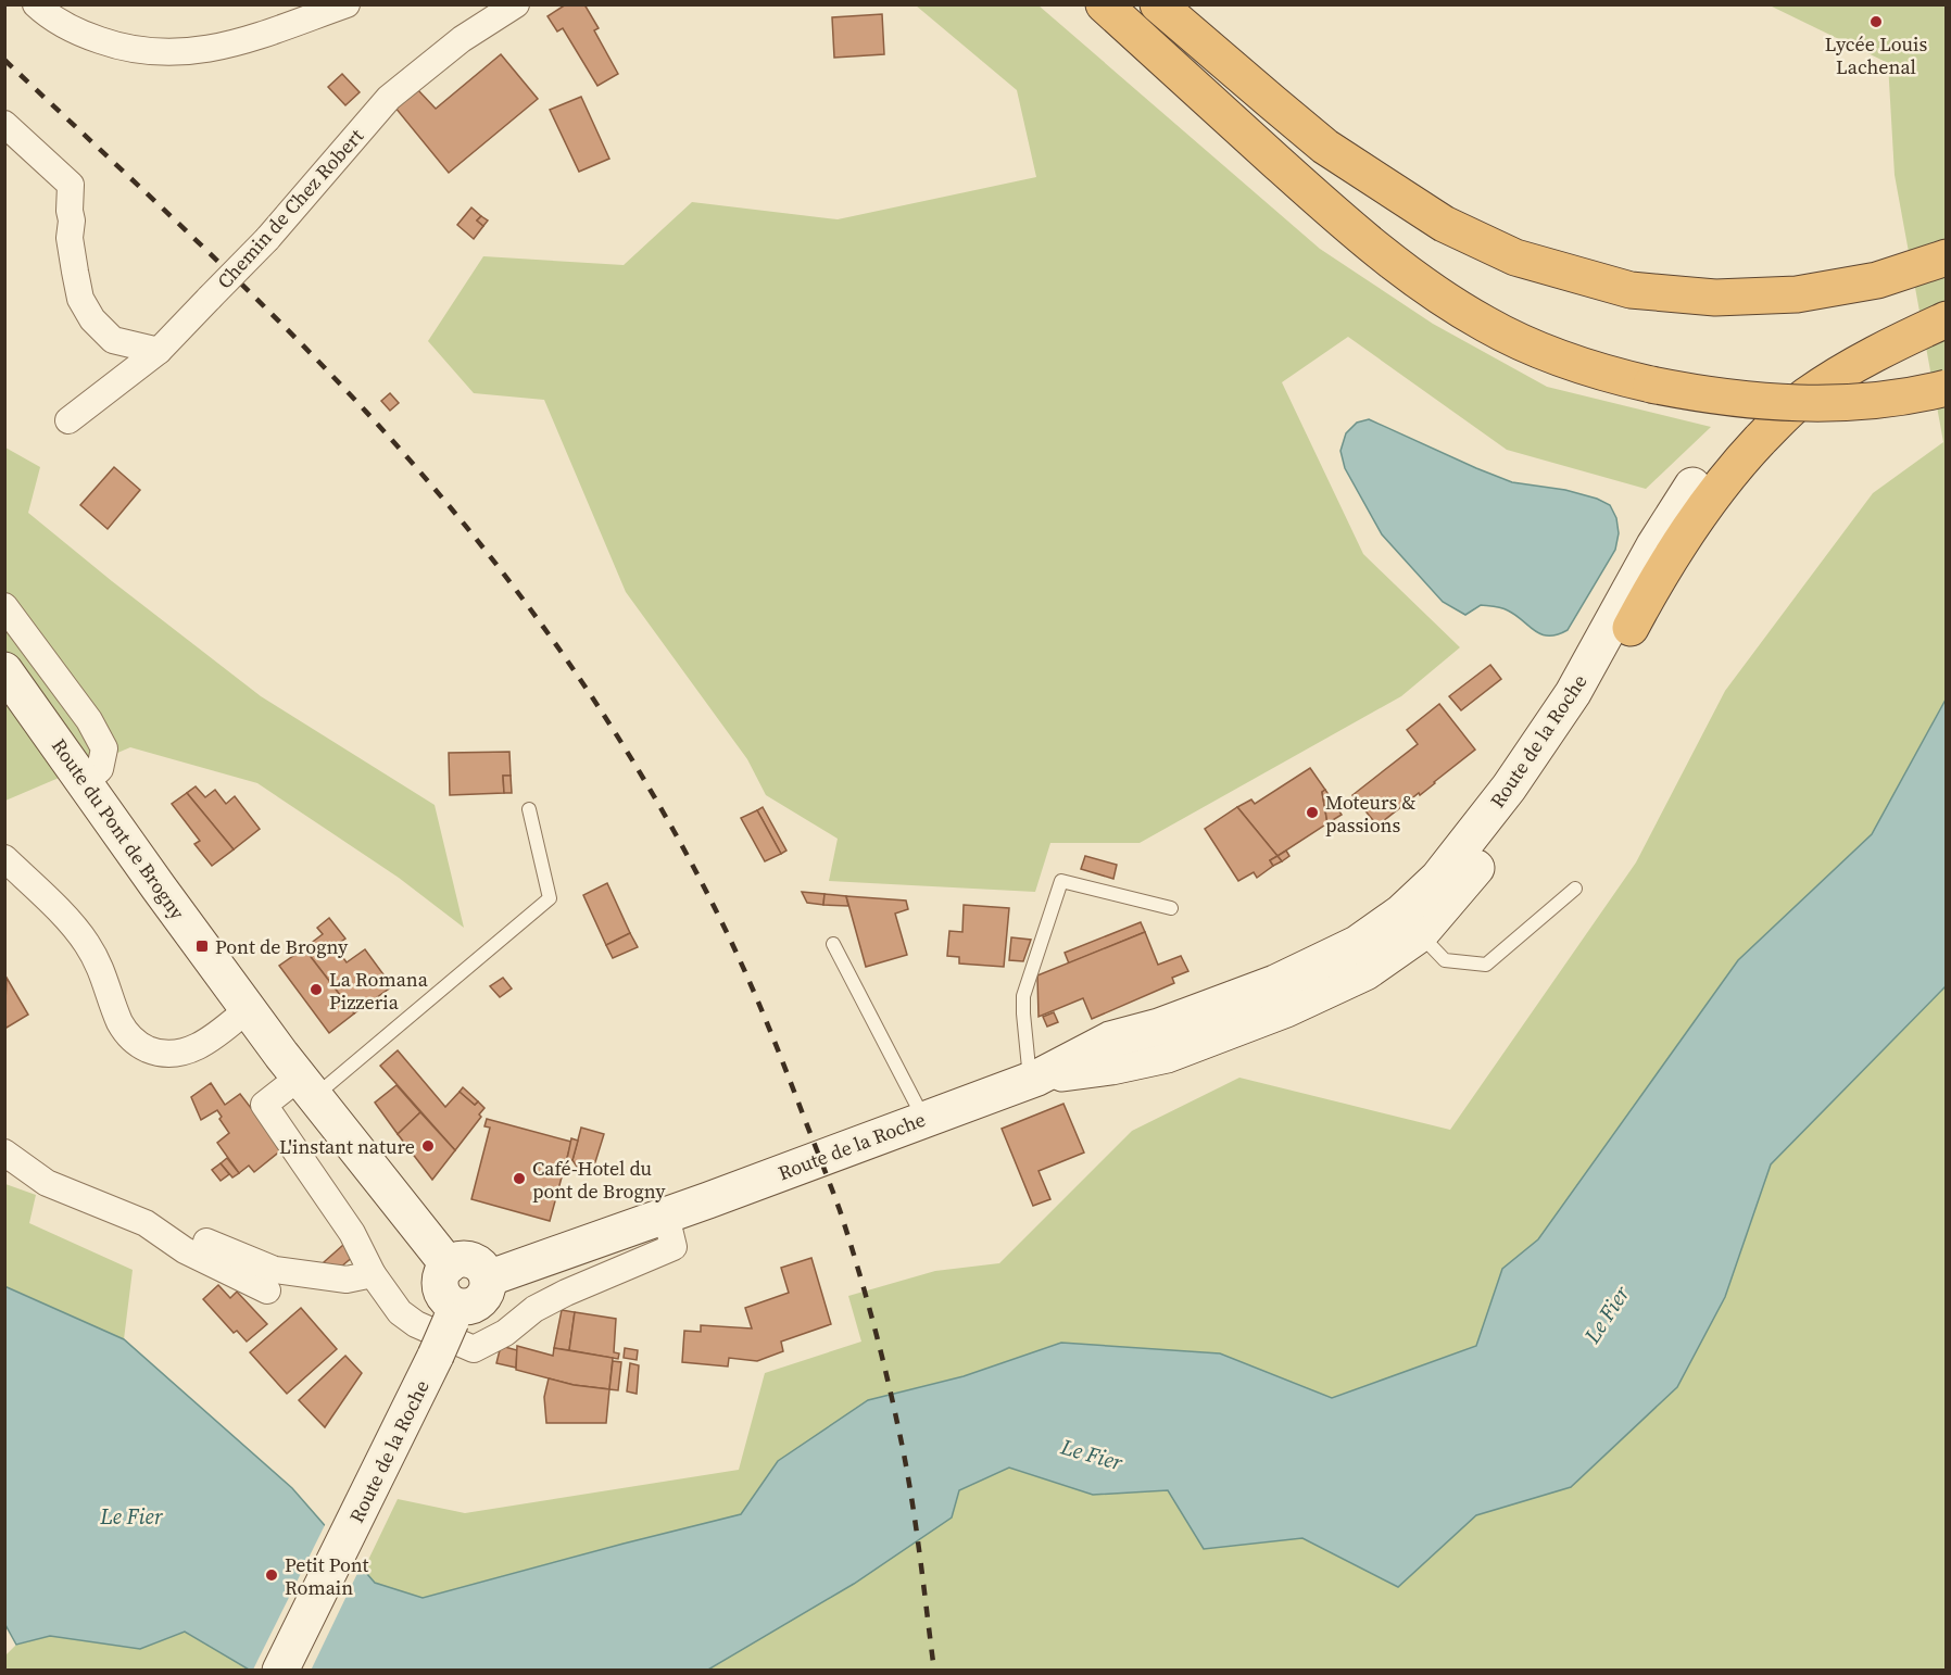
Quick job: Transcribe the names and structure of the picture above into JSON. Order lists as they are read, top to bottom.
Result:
{
  "streets": {
    "highway": ["Route de la Roche"],
    "main road": ["Route du Pont de Brogny"],
    "street": ["Chemin de Chez Robert"]
  },
  "crossings": [
    ["Route de la Roche", "Route du Pont de Brogny"]
  ],
  "water": ["Le Fier"],
  "places": {
    "other": [
      "Lycée Louis Lachenal",
      "Moteurs & passions",
      "La Romana Pizzeria",
      "L'instant nature",
      "Café-Hotel du pont de Brogny",
      "Petit Pont Romain"
    ],
    "transit": ["Pont de Brogny"]
  }
}
